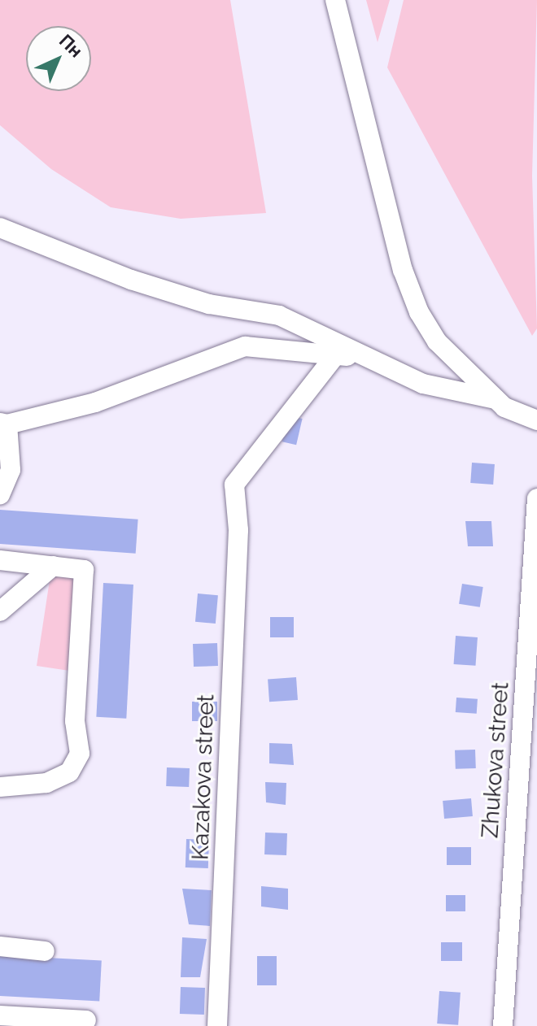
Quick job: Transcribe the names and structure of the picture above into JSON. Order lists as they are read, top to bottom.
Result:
{
  "streets": {
    "street": ["Zhukova street", "Kazakova street"]
  },
  "north": "top right"
}
